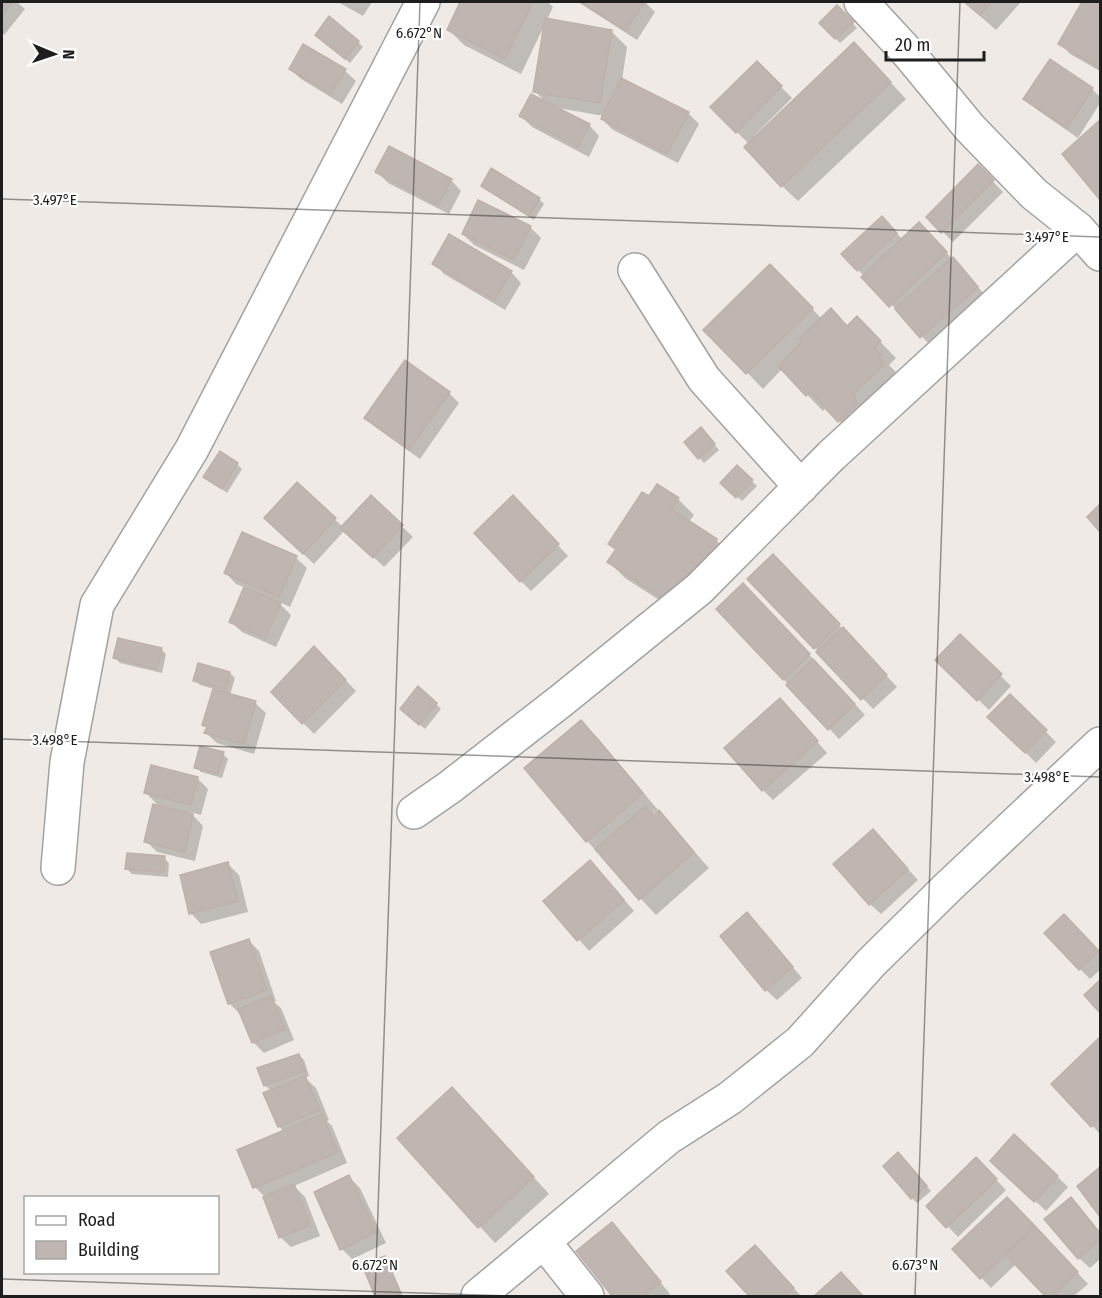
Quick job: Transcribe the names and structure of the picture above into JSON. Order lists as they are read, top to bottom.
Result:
{
  "legend": ["Road", "Building"],
  "scale_bar": "20 m",
  "north": "right",
  "coordinates": [
    "6.672°N",
    "3.497°E",
    "3.498°E",
    "6.673°N"
  ]
}
